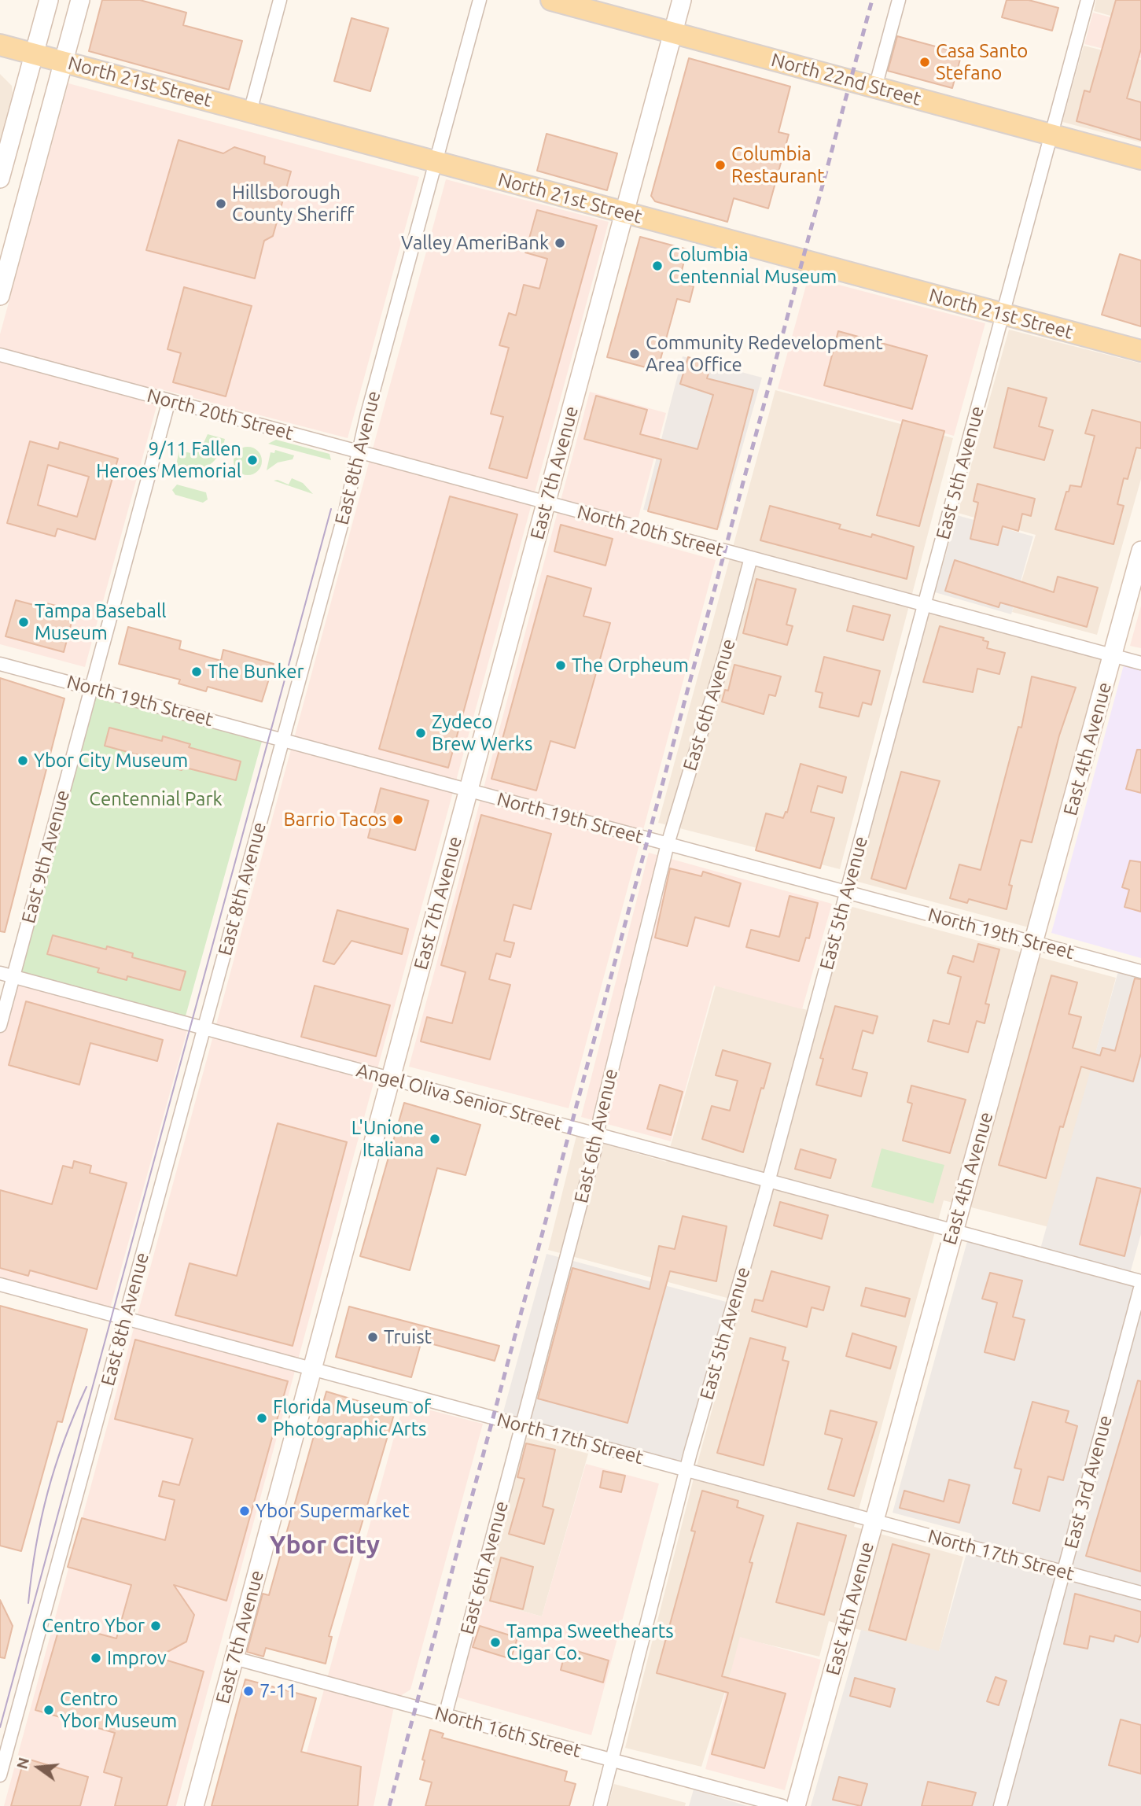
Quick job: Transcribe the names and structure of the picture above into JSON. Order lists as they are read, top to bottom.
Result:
{
  "streets": {
    "main road": ["North 22nd Street", "North 21st Street"],
    "street": [
      "North 20th Street",
      "East 8th Avenue",
      "East 7th Avenue",
      "East 5th Avenue",
      "North 19th Street",
      "East 6th Avenue",
      "East 4th Avenue",
      "East 9th Avenue",
      "Angel Oliva Senior Street",
      "North 17th Street",
      "East 3rd Avenue",
      "North 16th Street"
    ]
  },
  "crossings": [
    ["North 22nd Street", "East 7th Avenue"],
    ["North 22nd Street", "East 5th Avenue"],
    ["North 21st Street", "East 8th Avenue"],
    ["North 21st Street", "East 7th Avenue"],
    ["North 21st Street", "East 5th Avenue"],
    ["North 20th Street", "East 8th Avenue"],
    ["North 20th Street", "East 7th Avenue"],
    ["North 20th Street", "East 5th Avenue"],
    ["North 20th Street", "East 6th Avenue"],
    ["North 20th Street", "East 4th Avenue"],
    ["North 20th Street", "East 9th Avenue"],
    ["East 8th Avenue", "North 19th Street"],
    ["East 8th Avenue", "Angel Oliva Senior Street"],
    ["East 8th Avenue", "North 17th Street"],
    ["East 7th Avenue", "North 19th Street"],
    ["East 7th Avenue", "Angel Oliva Senior Street"],
    ["East 7th Avenue", "North 17th Street"],
    ["East 7th Avenue", "North 16th Street"],
    ["East 5th Avenue", "North 19th Street"],
    ["East 5th Avenue", "Angel Oliva Senior Street"],
    ["East 5th Avenue", "North 17th Street"],
    ["East 5th Avenue", "North 16th Street"],
    ["North 19th Street", "East 6th Avenue"],
    ["North 19th Street", "East 4th Avenue"],
    ["North 19th Street", "East 9th Avenue"],
    ["East 6th Avenue", "Angel Oliva Senior Street"],
    ["East 6th Avenue", "North 17th Street"],
    ["East 6th Avenue", "North 16th Street"],
    ["East 4th Avenue", "Angel Oliva Senior Street"],
    ["East 4th Avenue", "North 17th Street"],
    ["East 9th Avenue", "Angel Oliva Senior Street"],
    ["Angel Oliva Senior Street", "East 3rd Avenue"],
    ["North 17th Street", "East 3rd Avenue"]
  ],
  "districts": ["Ybor City"],
  "parks": ["Centennial Park"],
  "places": [
    "Casa Santo Stefano",
    "Columbia Restaurant",
    "Hillsborough County Sheriff",
    "Valley AmeriBank",
    "Columbia Centennial Museum",
    "Community Redevelopment Area Office",
    "9/11 Fallen Heroes Memorial",
    "Tampa Baseball Museum",
    "The Orpheum",
    "The Bunker",
    "Zydeco Brew Werks",
    "Ybor City Museum",
    "Barrio Tacos",
    "L'Unione Italiana",
    "Truist",
    "Florida Museum of Photographic Arts",
    "Ybor Supermarket",
    "Centro Ybor",
    "Tampa Sweethearts Cigar Co.",
    "Improv",
    "7-11",
    "Centro Ybor Museum"
  ],
  "north": "left"
}
